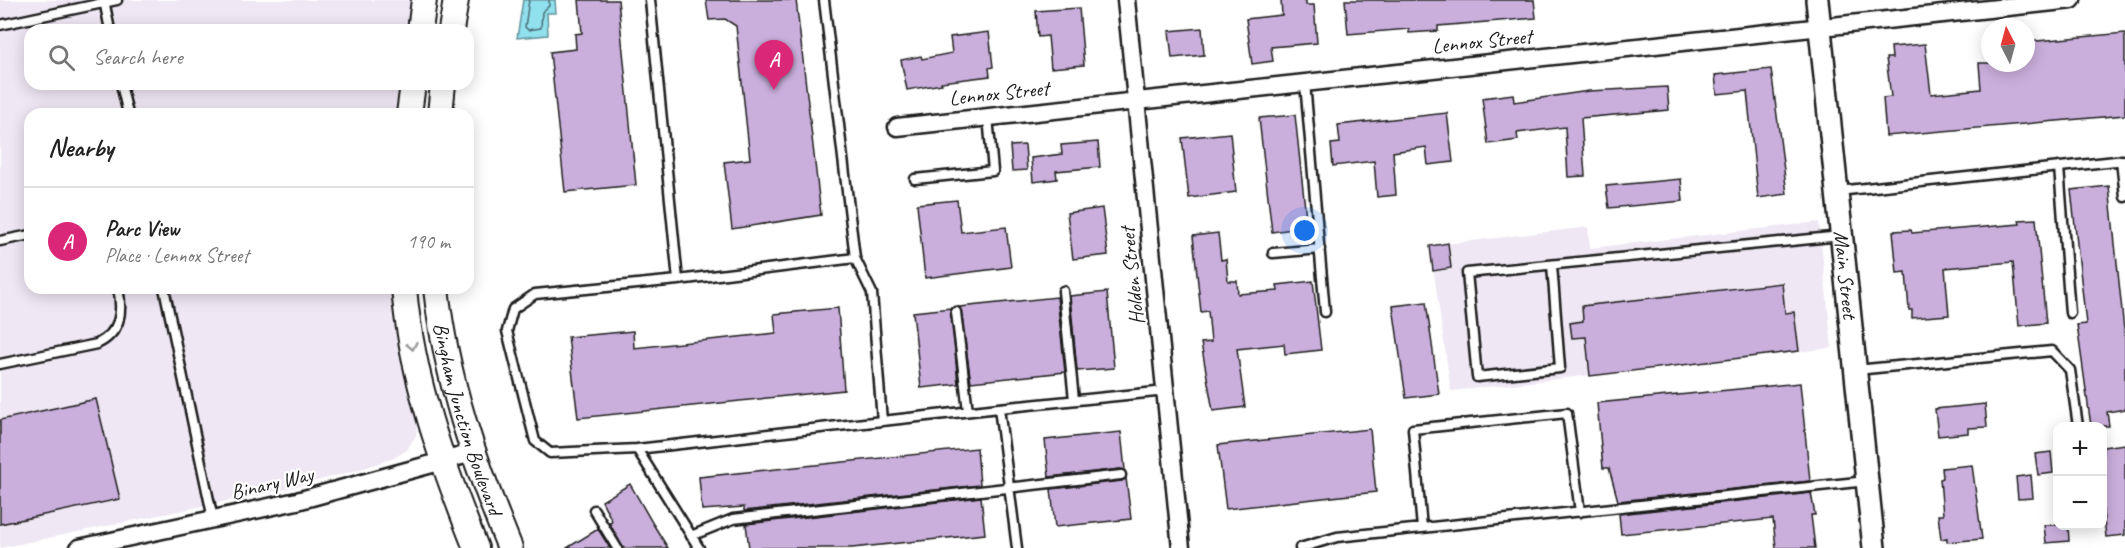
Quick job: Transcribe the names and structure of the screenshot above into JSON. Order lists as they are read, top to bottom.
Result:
{
  "streets": {
    "main road": ["Bingham Junction Boulevard"],
    "street": [
      "Lennox Street",
      "Main Street",
      "Holden Street",
      "Binary Way"
    ]
  },
  "crossings": [
    ["Lennox Street", "Main Street"],
    ["Lennox Street", "Holden Street"],
    ["Bingham Junction Boulevard", "Binary Way"]
  ],
  "north": "top",
  "page": {
    "search": "Search here",
    "pins": "A",
    "heading": "Nearby",
    "list": [
      {
        "mark": "A",
        "name": "Parc View",
        "note": "Place · Lennox Street",
        "value": "190 m"
      }
    ],
    "map_buttons": ["+", "−"]
  }
}
